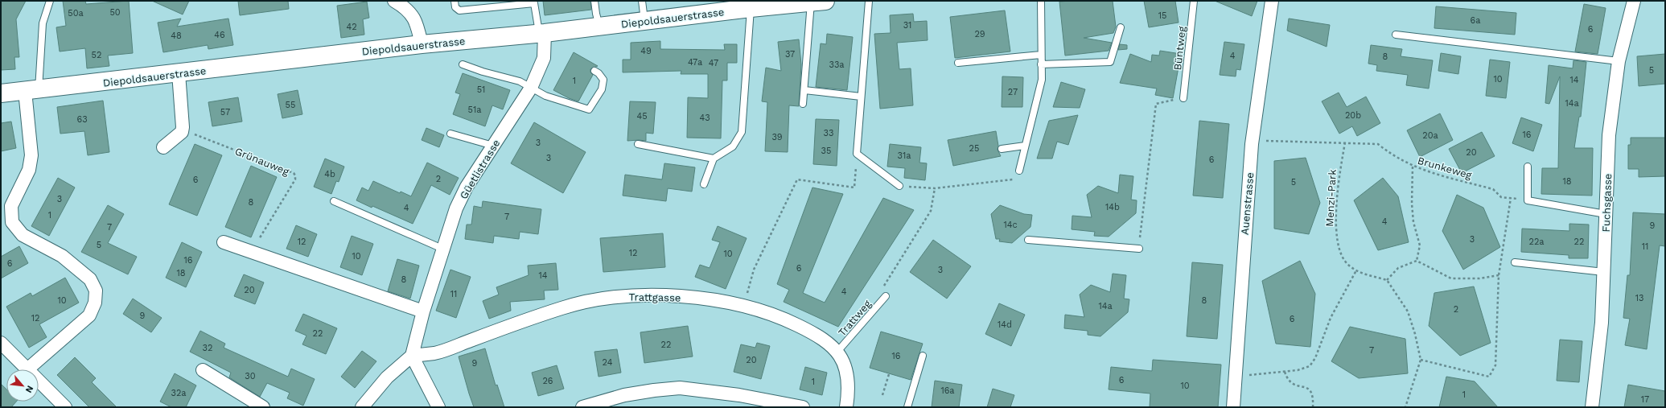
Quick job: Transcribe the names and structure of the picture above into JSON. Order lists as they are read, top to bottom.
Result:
{
  "streets": {
    "main road": ["Diepoldsauerstrasse"],
    "street": [
      "Güetlistrasse",
      "Fuchsgasse",
      "Auenstrasse",
      "Trattgasse"
    ],
    "lane": ["Büntweg", "Trattweg"],
    "path": ["Grünauweg", "Brunkeweg", "Menzi-Park"]
  },
  "crossings": [
    ["Diepoldsauerstrasse", "Güetlistrasse"],
    ["Brunkeweg", "Menzi-Park"],
    ["Güetlistrasse", "Trattgasse"],
    ["Trattgasse", "Trattweg"]
  ],
  "house_numbers": [
    "50",
    "50a",
    "15",
    "6a",
    "31",
    "42",
    "6",
    "29",
    "46",
    "48",
    "49",
    "37",
    "52",
    "4",
    "8",
    "47a",
    "47",
    "33a",
    "5",
    "10",
    "14",
    "1",
    "51",
    "27",
    "14a",
    "55",
    "51a",
    "57",
    "20b",
    "45",
    "43",
    "63",
    "33",
    "16",
    "20a",
    "39",
    "3",
    "25",
    "35",
    "20",
    "31a",
    "3",
    "6",
    "4b",
    "2",
    "6",
    "18",
    "5",
    "3",
    "8",
    "14b",
    "4",
    "1",
    "7",
    "4",
    "14c",
    "9",
    "7",
    "3",
    "12",
    "22a",
    "22",
    "5",
    "11",
    "12",
    "10",
    "10",
    "16",
    "6",
    "6",
    "3",
    "18",
    "14",
    "8",
    "20",
    "4",
    "11",
    "13",
    "10",
    "8",
    "14a",
    "2",
    "9",
    "12",
    "6",
    "14d",
    "22",
    "22",
    "32",
    "7",
    "16",
    "20",
    "24",
    "9",
    "30",
    "6",
    "26",
    "1",
    "10",
    "16a",
    "32a",
    "1",
    "17"
  ],
  "north": "bottom right"
}
